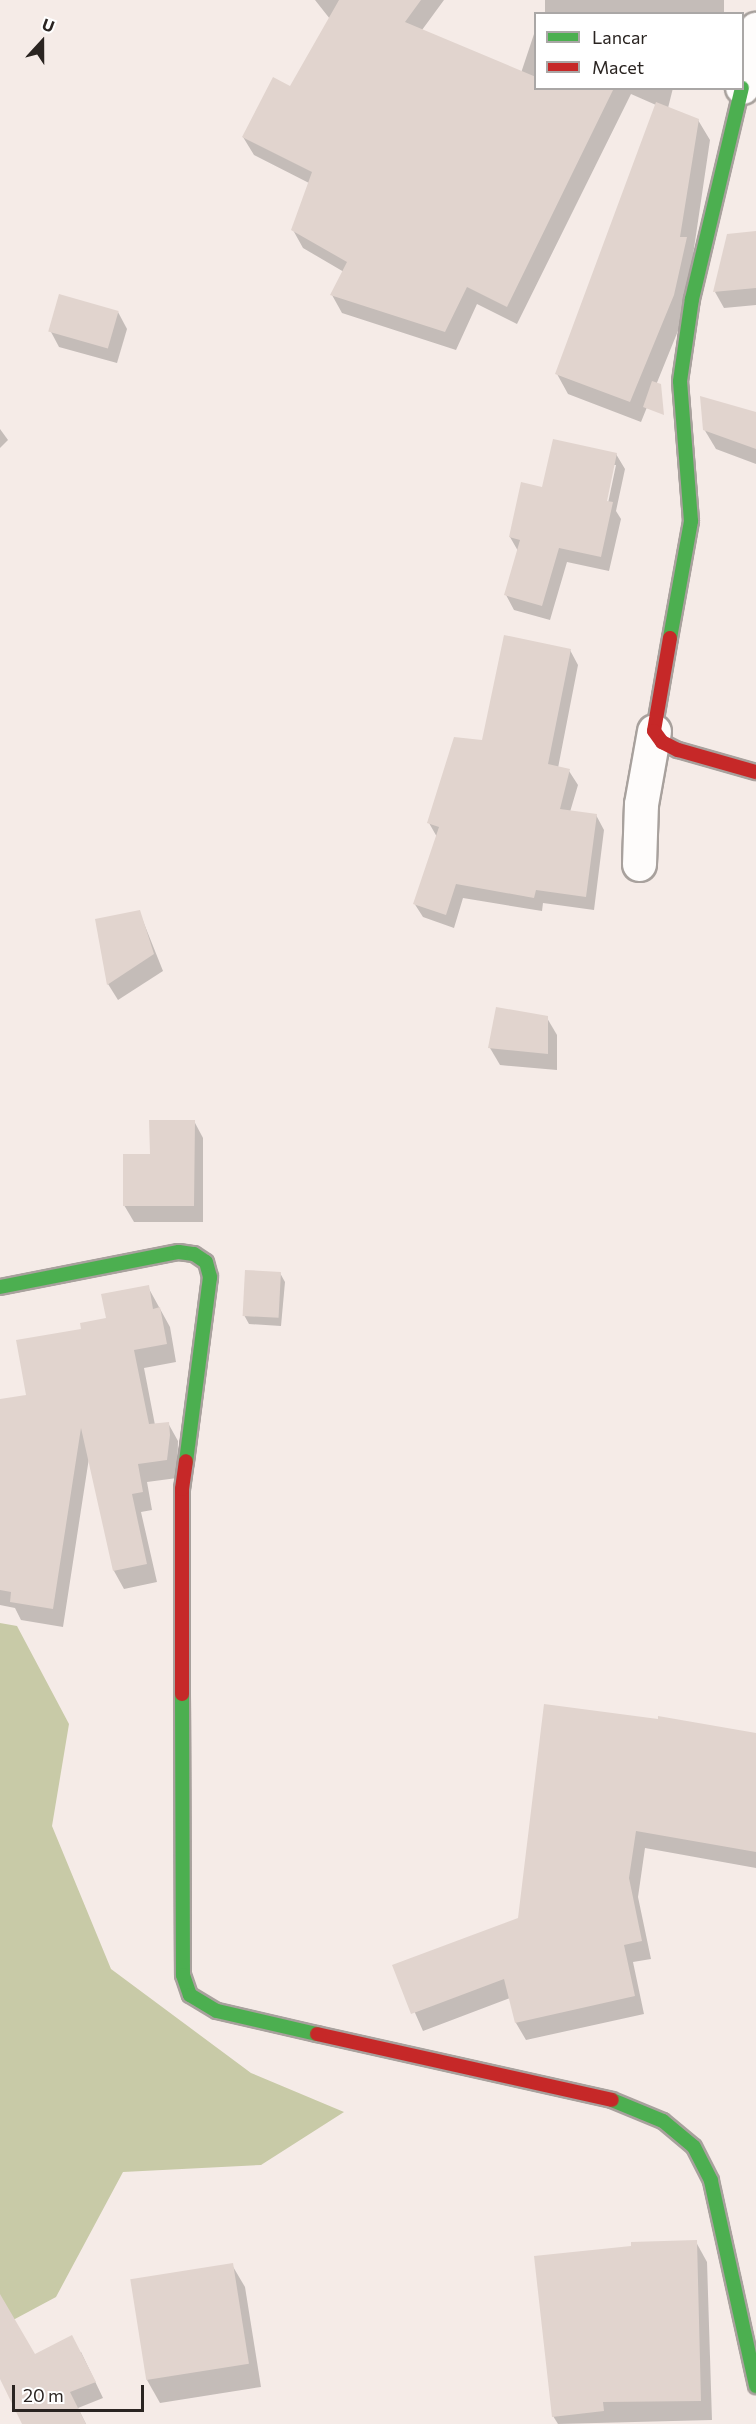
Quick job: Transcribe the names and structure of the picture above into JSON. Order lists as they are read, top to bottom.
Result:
{
  "legend": ["Lancar", "Macet"],
  "scale_bar": "20 m",
  "north": "top"
}
